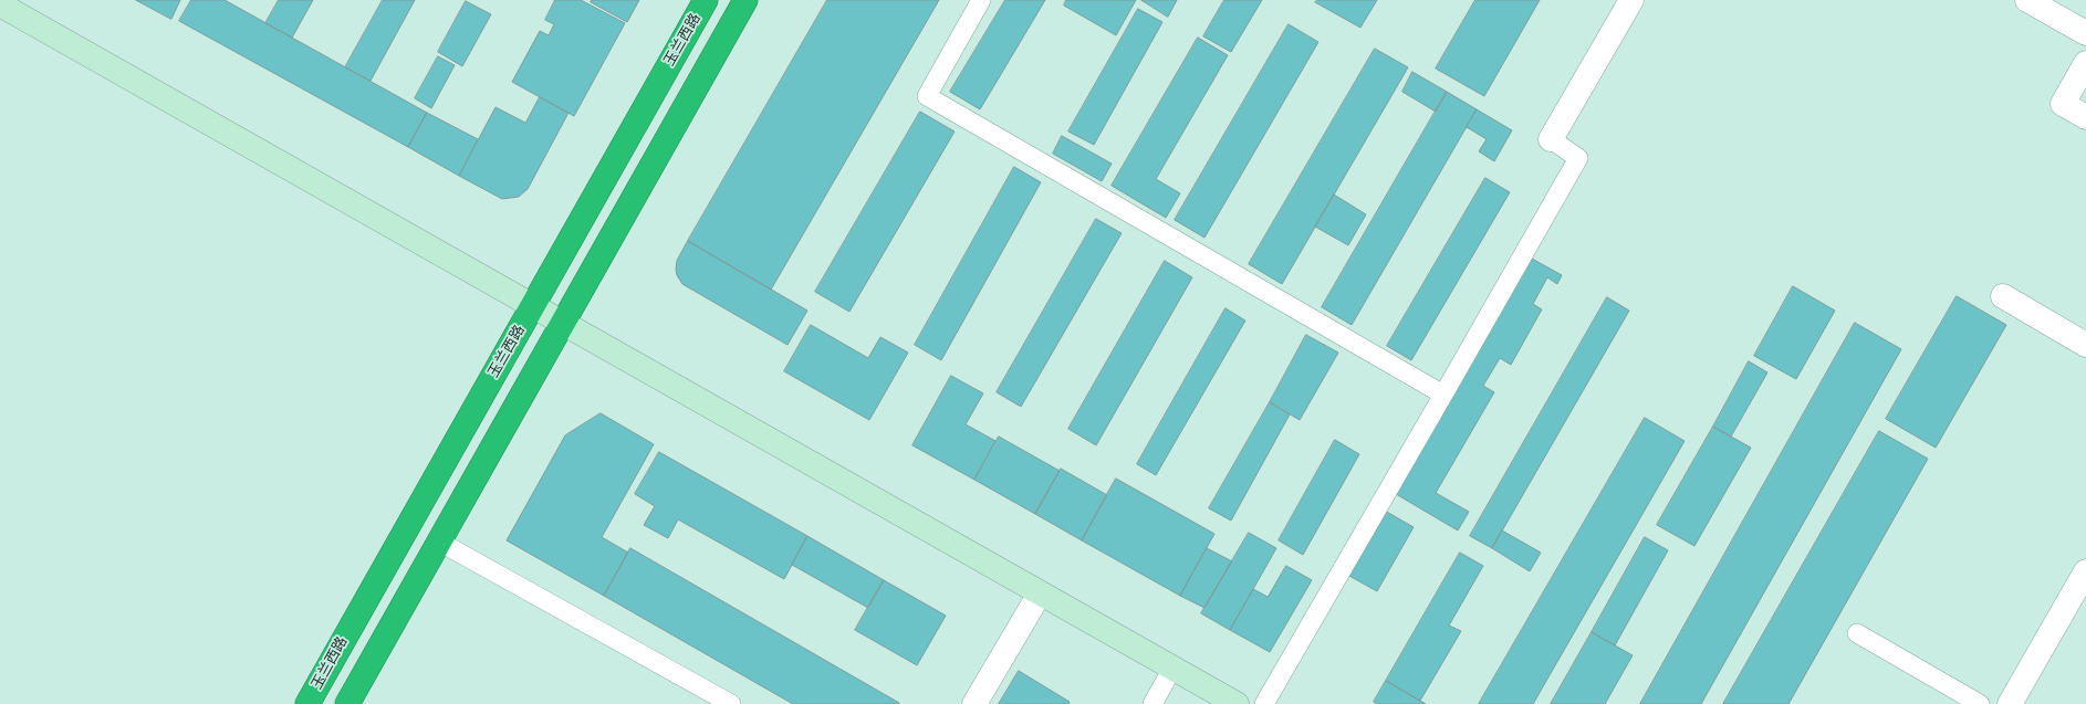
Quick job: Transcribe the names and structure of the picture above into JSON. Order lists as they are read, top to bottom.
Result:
{
  "streets": {
    "highway": ["玉兰西路"]
  }
}
